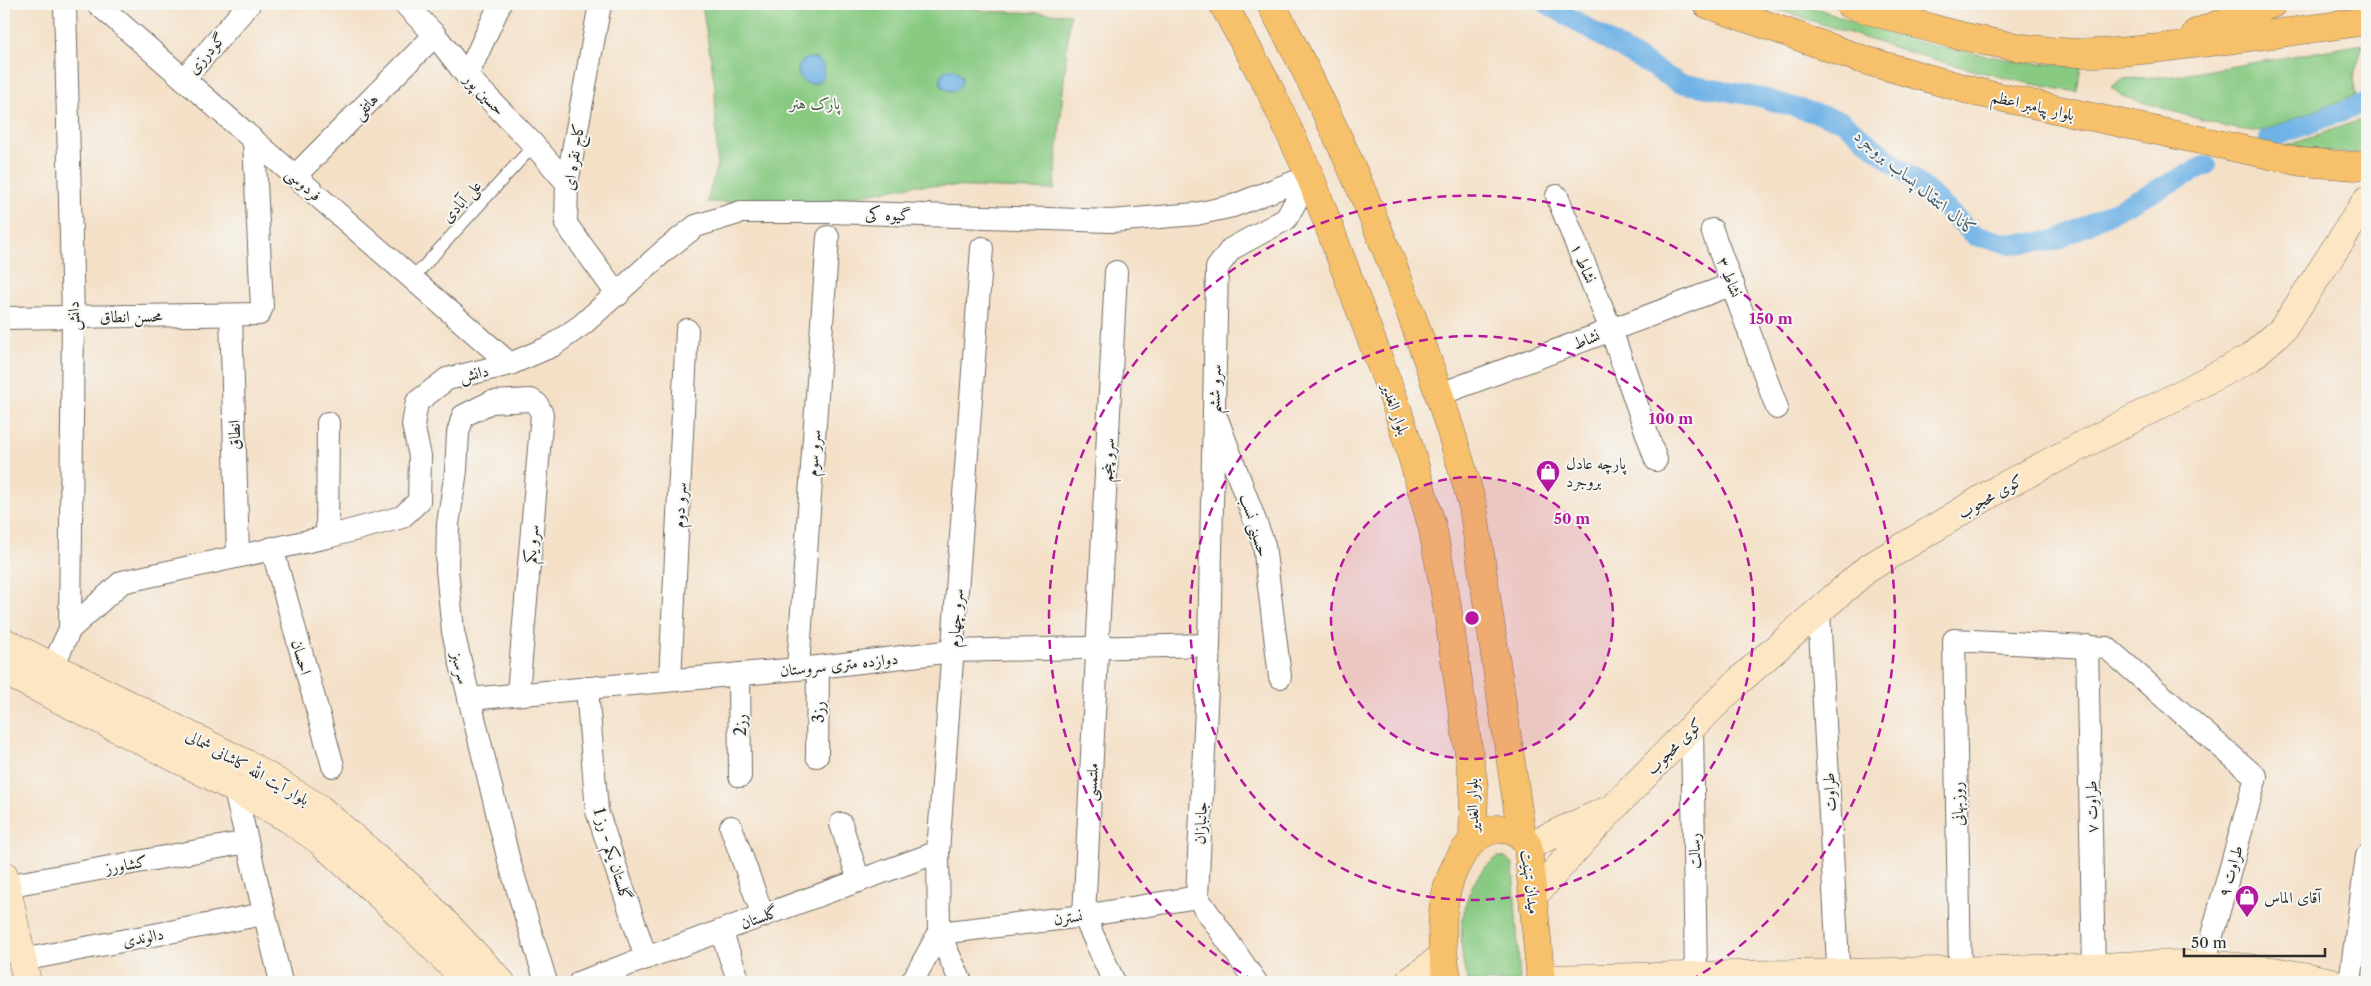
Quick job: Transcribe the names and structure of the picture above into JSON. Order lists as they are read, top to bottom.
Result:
{
  "streets": {
    "main road": ["بلوار پیامبر اعظم", "بلوار الغدیر", "میدان تهنیت"],
    "street": [
      "گودرزی",
      "حسین پور",
      "هاتفی",
      "کاج نقره ای",
      "فردوسی",
      "گیوه کی",
      "نشاط ۱",
      "نشاط ۳",
      "دانش",
      "محسن انطاق",
      "نشاط",
      "سرو ششم",
      "انطاق",
      "سرو سوم",
      "سرو پنجم",
      "کوی محجوب",
      "سرو دوم",
      "حسینی نسب",
      "سرو یکم",
      "سرو چهارم",
      "احسان",
      "دوازده متری سروستان",
      "سرسبز",
      "رز3",
      "رز2",
      "بلوار آیت الله کاشانی شمالی",
      "ملتمسی",
      "طراوت",
      "روزبهانی",
      "طراوت ۷",
      "جانبازان",
      "رسالت",
      "گلستان یکم - رز 1",
      "کشاورز",
      "طراوت ۹",
      "گلستان",
      "نسترن",
      "دالوندی"
    ],
    "lane": ["علی آبادی"]
  },
  "crossings": [
    ["گودرزی", "فردوسی"],
    ["حسین پور", "هاتفی"],
    ["حسین پور", "کاج نقره ای"],
    ["حسین پور", "علی آبادی"],
    ["هاتفی", "فردوسی"],
    ["کاج نقره ای", "گیوه کی"],
    ["فردوسی", "علی آبادی"],
    ["فردوسی", "گیوه کی"],
    ["فردوسی", "دانش"],
    ["فردوسی", "محسن انطاق"],
    ["گیوه کی", "دانش"],
    ["گیوه کی", "سرو ششم"],
    ["گیوه کی", "بلوار الغدیر"],
    ["نشاط ۱", "نشاط"],
    ["نشاط ۳", "نشاط"],
    ["دانش", "محسن انطاق"],
    ["دانش", "انطاق"],
    ["دانش", "احسان"],
    ["دانش", "بلوار آیت الله کاشانی شمالی"],
    ["محسن انطاق", "انطاق"],
    ["سرو ششم", "بلوار الغدیر"],
    ["سرو ششم", "حسینی نسب"],
    ["سرو ششم", "دوازده متری سروستان"],
    ["سرو ششم", "جانبازان"],
    ["بلوار الغدیر", "میدان تهنیت"],
    ["سرو سوم", "دوازده متری سروستان"],
    ["سرو سوم", "رز3"],
    ["سرو پنجم", "دوازده متری سروستان"],
    ["سرو پنجم", "ملتمسی"],
    ["کوی محجوب", "طراوت"],
    ["کوی محجوب", "رسالت"],
    ["کوی محجوب", "میدان تهنیت"],
    ["سرو دوم", "دوازده متری سروستان"],
    ["سرو یکم", "دوازده متری سروستان"],
    ["سرو یکم", "سرسبز"],
    ["سرو چهارم", "دوازده متری سروستان"],
    ["سرو چهارم", "گلستان"],
    ["سرو چهارم", "نسترن"],
    ["دوازده متری سروستان", "سرسبز"],
    ["دوازده متری سروستان", "رز3"],
    ["دوازده متری سروستان", "رز2"],
    ["دوازده متری سروستان", "ملتمسی"],
    ["دوازده متری سروستان", "جانبازان"],
    ["دوازده متری سروستان", "گلستان یکم - رز 1"],
    ["ملتمسی", "نسترن"],
    ["روزبهانی", "طراوت ۷"],
    ["روزبهانی", "طراوت ۹"],
    ["طراوت ۷", "طراوت ۹"],
    ["جانبازان", "نسترن"],
    ["گلستان یکم - رز 1", "گلستان"]
  ],
  "water": ["کانال انتقال پساب بروجرد"],
  "parks": ["پارک هنر"],
  "places": {
    "shop": ["پارچه عادل بروجرد", "آقای الماس"]
  },
  "scale_bar": "50 m",
  "rings": ["150 m", "100 m", "50 m"]
}
